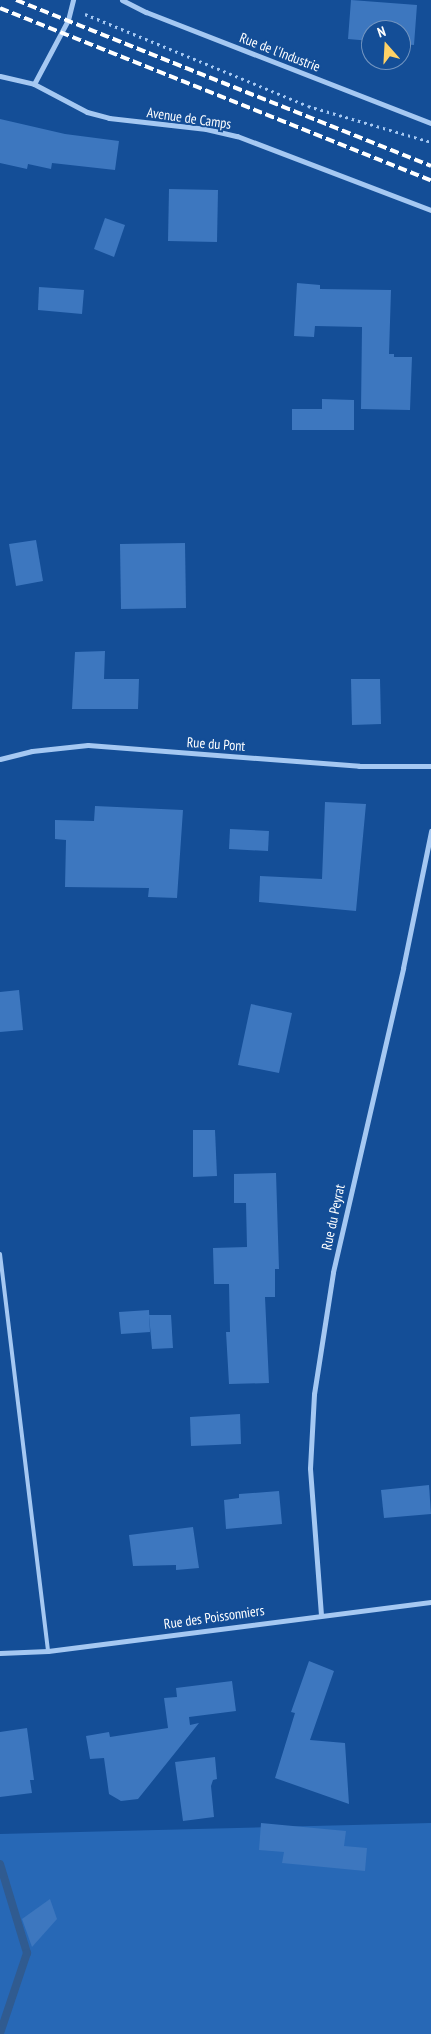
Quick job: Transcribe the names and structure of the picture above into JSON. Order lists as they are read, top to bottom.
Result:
{
  "streets": {
    "street": [
      "Rue de l'Industrie",
      "Avenue de Camps",
      "Rue du Pont",
      "Rue du Peyrat",
      "Rue des Poissonniers"
    ]
  },
  "crossings": [
    ["Rue du Peyrat", "Rue des Poissonniers"]
  ],
  "north": "top"
}
